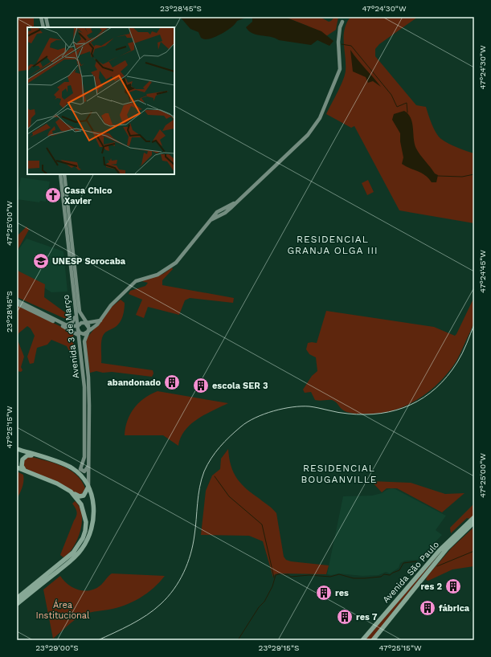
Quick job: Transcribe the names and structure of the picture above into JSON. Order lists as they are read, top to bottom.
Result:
{
  "streets": {
    "main road": ["Avenida 3 de Março", "Avenida São Paulo"]
  },
  "districts": ["RESIDENCIAL GRANJA OLGA III", "RESIDENCIAL BOUGANVILLE"],
  "parks": ["Área Institucional"],
  "places": {
    "church": ["Casa Chico Xavier"],
    "school or university": ["UNESP Sorocaba"],
    "building": [
      "abandonado",
      "escola SER 3",
      "res 2",
      "res",
      "fábrica",
      "res 7"
    ]
  },
  "coordinates": [
    "23°28'45\"S",
    "47°24'30\"W",
    "47°25'00\"W",
    "47°24'45\"W",
    "47°25'15\"W",
    "23°29'00\"S",
    "23°29'15\"S"
  ]
}
